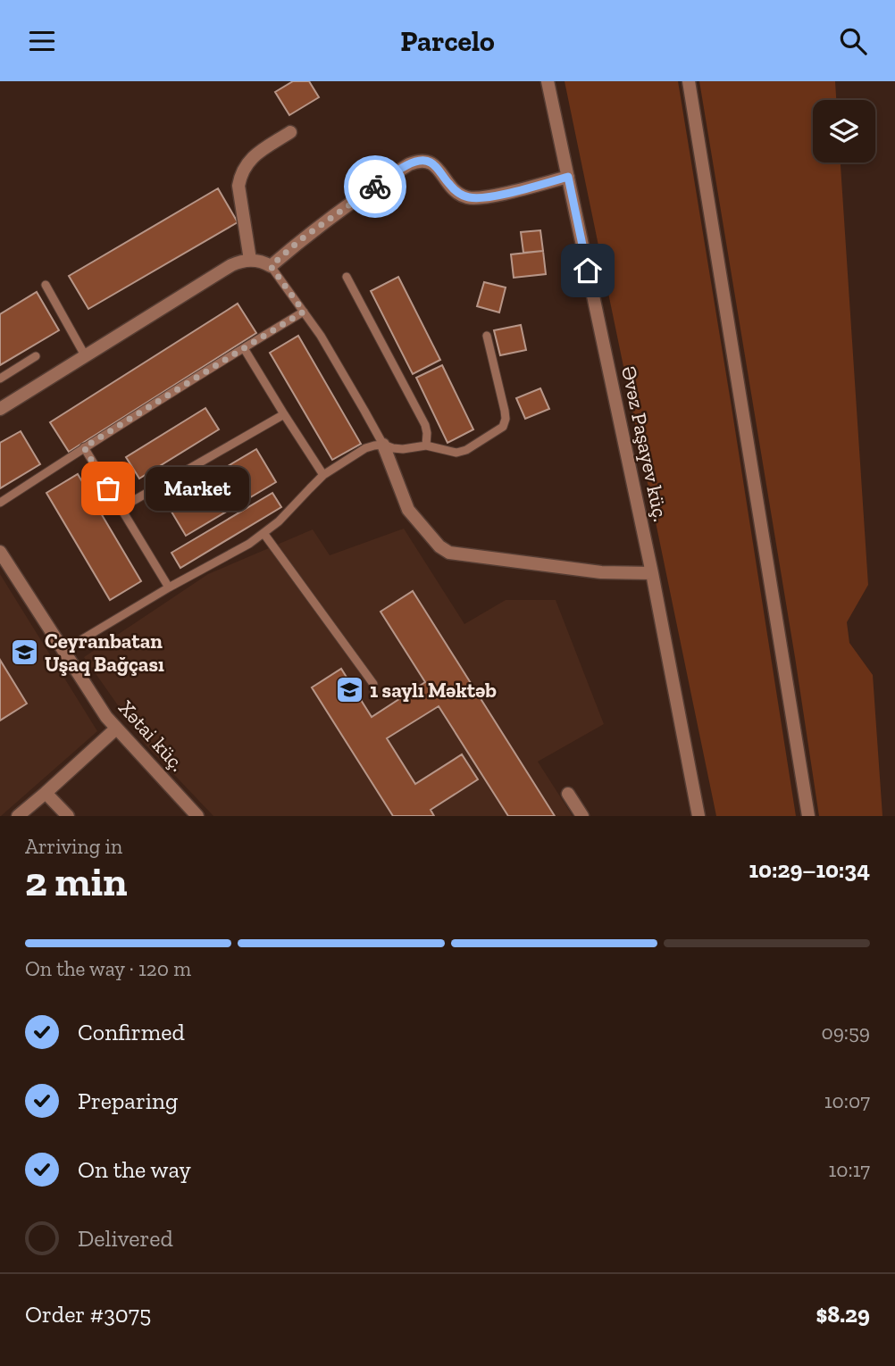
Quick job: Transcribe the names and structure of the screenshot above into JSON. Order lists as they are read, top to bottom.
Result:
{
  "streets": {
    "street": ["Əvəz Paşayev küç.", "Xətai küç."]
  },
  "places": {
    "other": ["Market"],
    "school or university": ["Ceyranbatan Uşaq Bağçası", "1 saylı Məktəb"]
  },
  "page": {
    "header": "Parcelo",
    "bubble": "Market",
    "heading": ["2 min", "Arriving in", "10:29–10:34"],
    "panel": ["Order #3075", "$8.29"],
    "bar": "On the way · 120 m",
    "list": [
      ["Confirmed", "09:59"],
      ["Preparing", "10:07"],
      ["On the way", "10:17"],
      "Delivered"
    ]
  }
}
